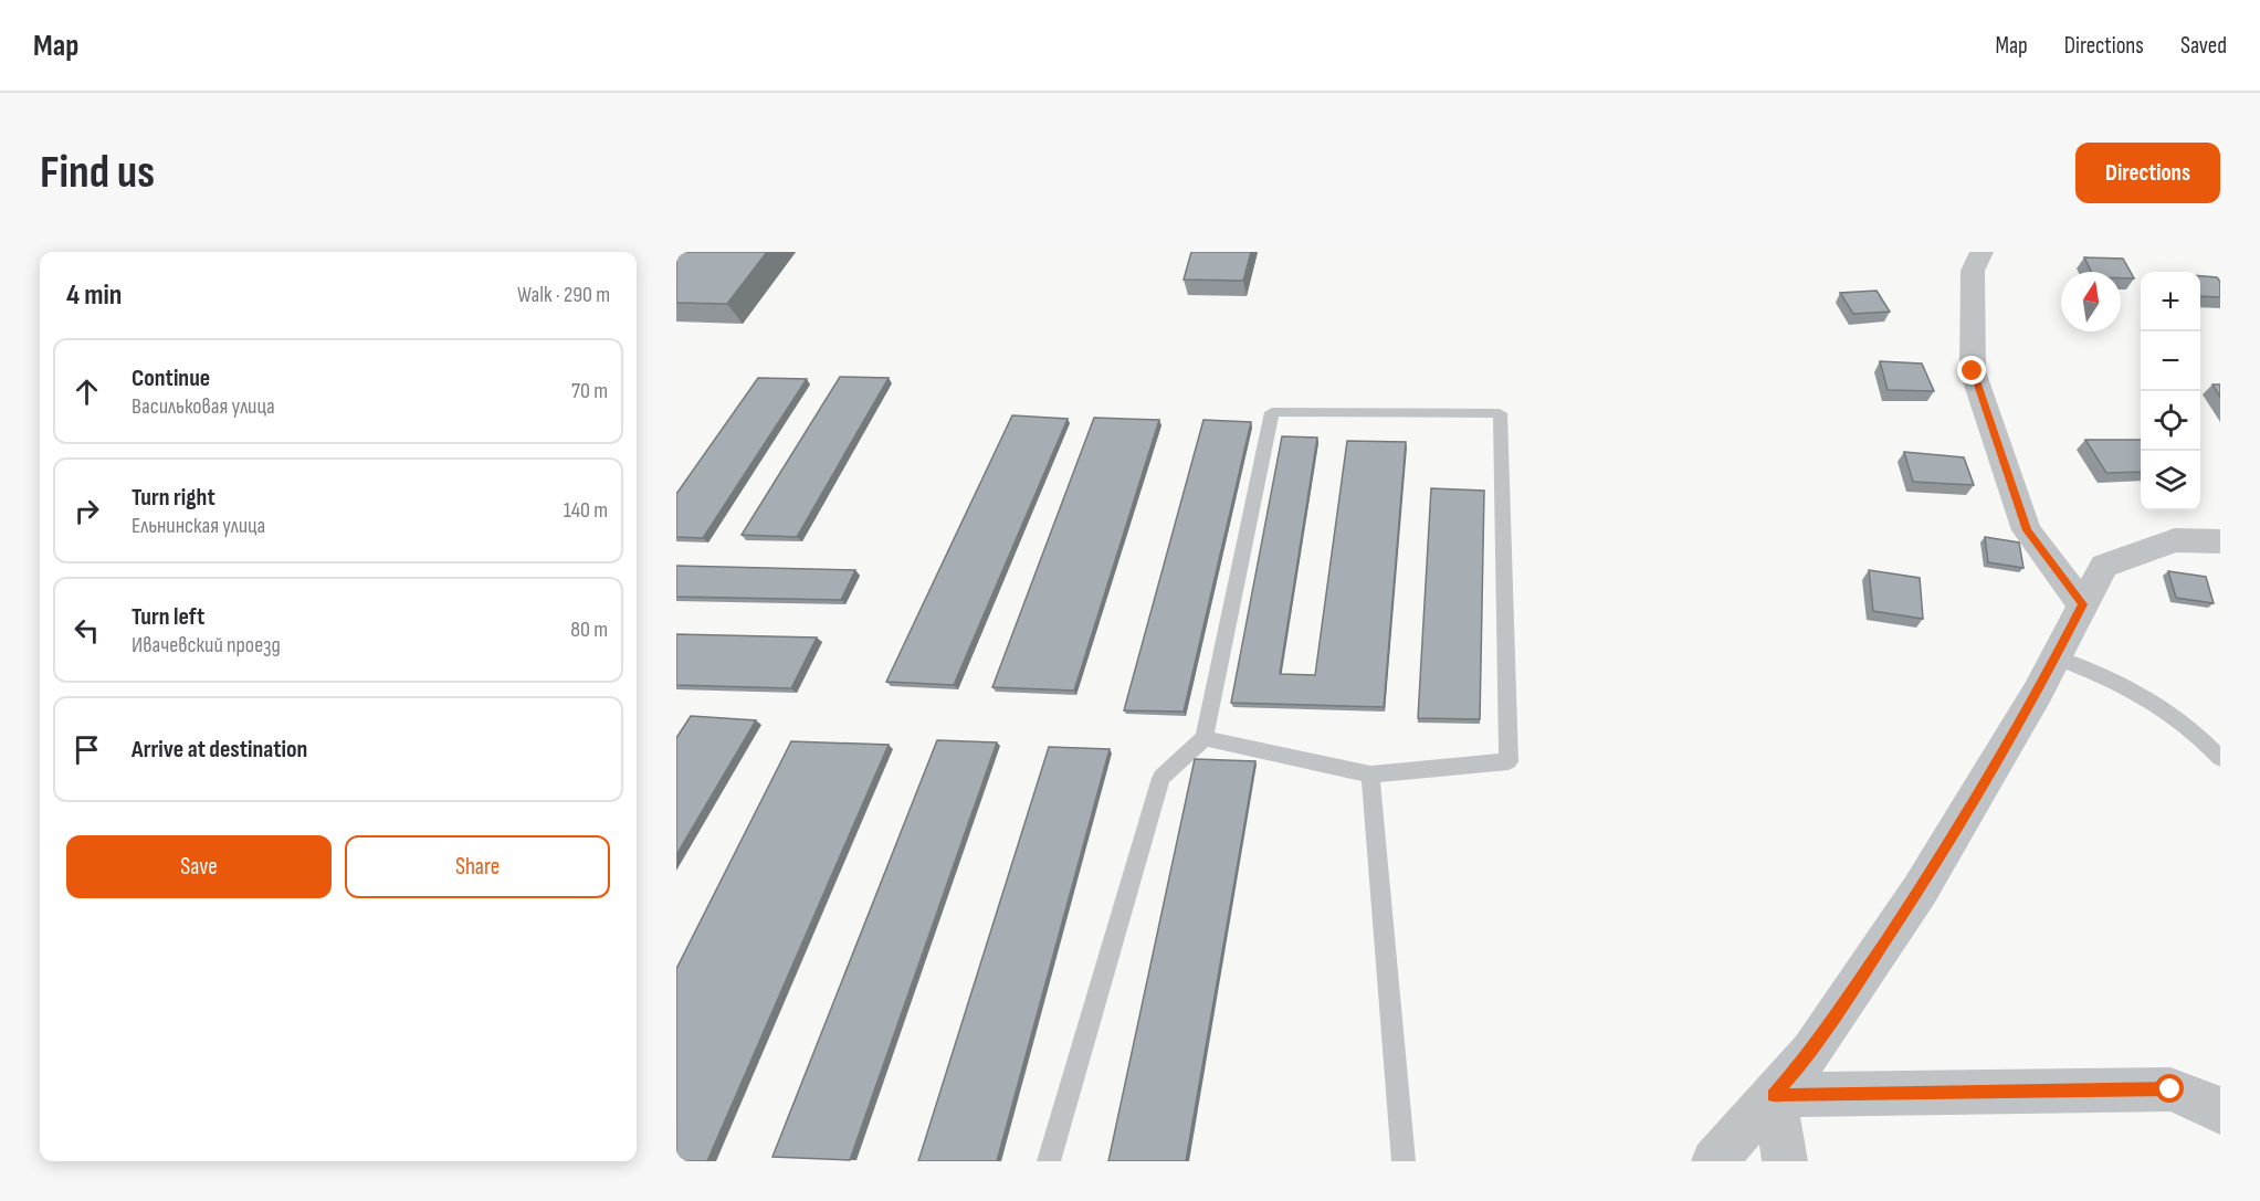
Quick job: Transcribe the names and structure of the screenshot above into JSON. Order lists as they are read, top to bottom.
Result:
{
  "north": "top",
  "page": {
    "header": "Map",
    "nav": ["Map", "Directions", "Saved"],
    "buttons": [
      "Directions",
      ["Save", "Share"]
    ],
    "title": "Find us",
    "heading": ["4 min", "Walk · 290 m"],
    "map_buttons": ["+", "−"],
    "list": [
      ["Continue", "Васильковая улица", "70 m"],
      ["Turn right", "Ельнинская улица", "140 m"],
      ["Turn left", "Ивачевский проезд", "80 m"],
      "Arrive at destination"
    ]
  }
}
